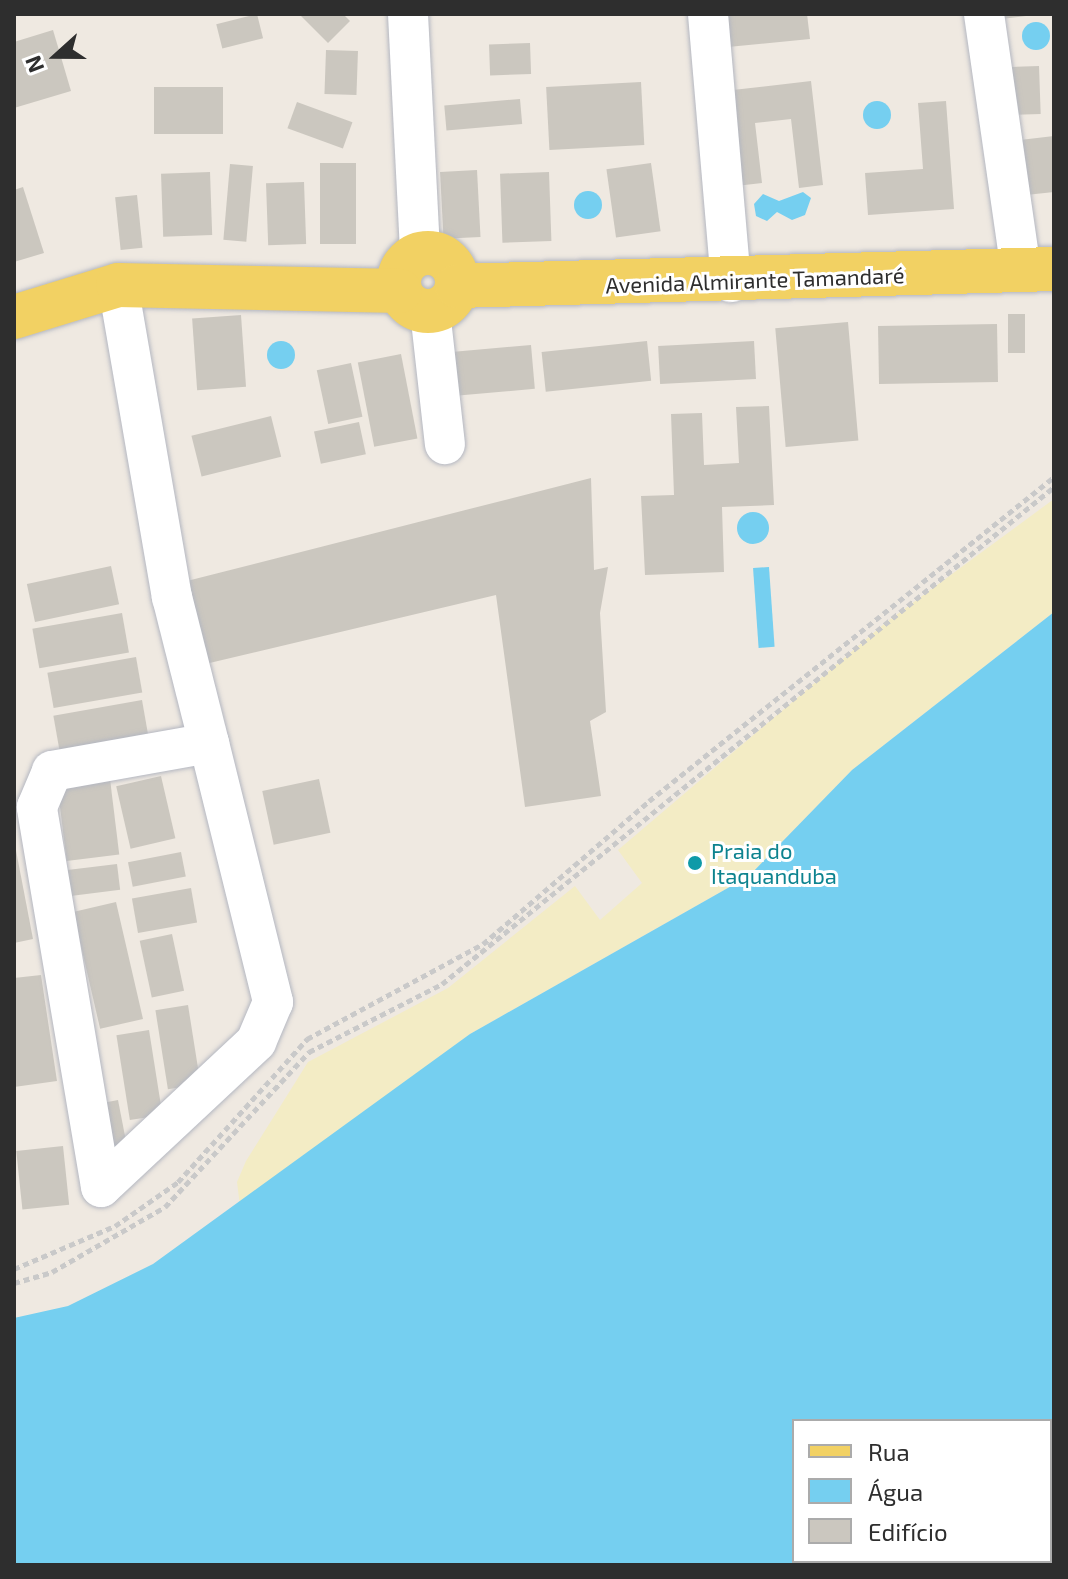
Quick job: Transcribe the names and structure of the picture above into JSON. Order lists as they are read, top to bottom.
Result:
{
  "streets": {
    "main road": ["Avenida Almirante Tamandaré"]
  },
  "places": ["Praia do Itaquanduba"],
  "legend": ["Rua", "Água", "Edifício"],
  "north": "left"
}
